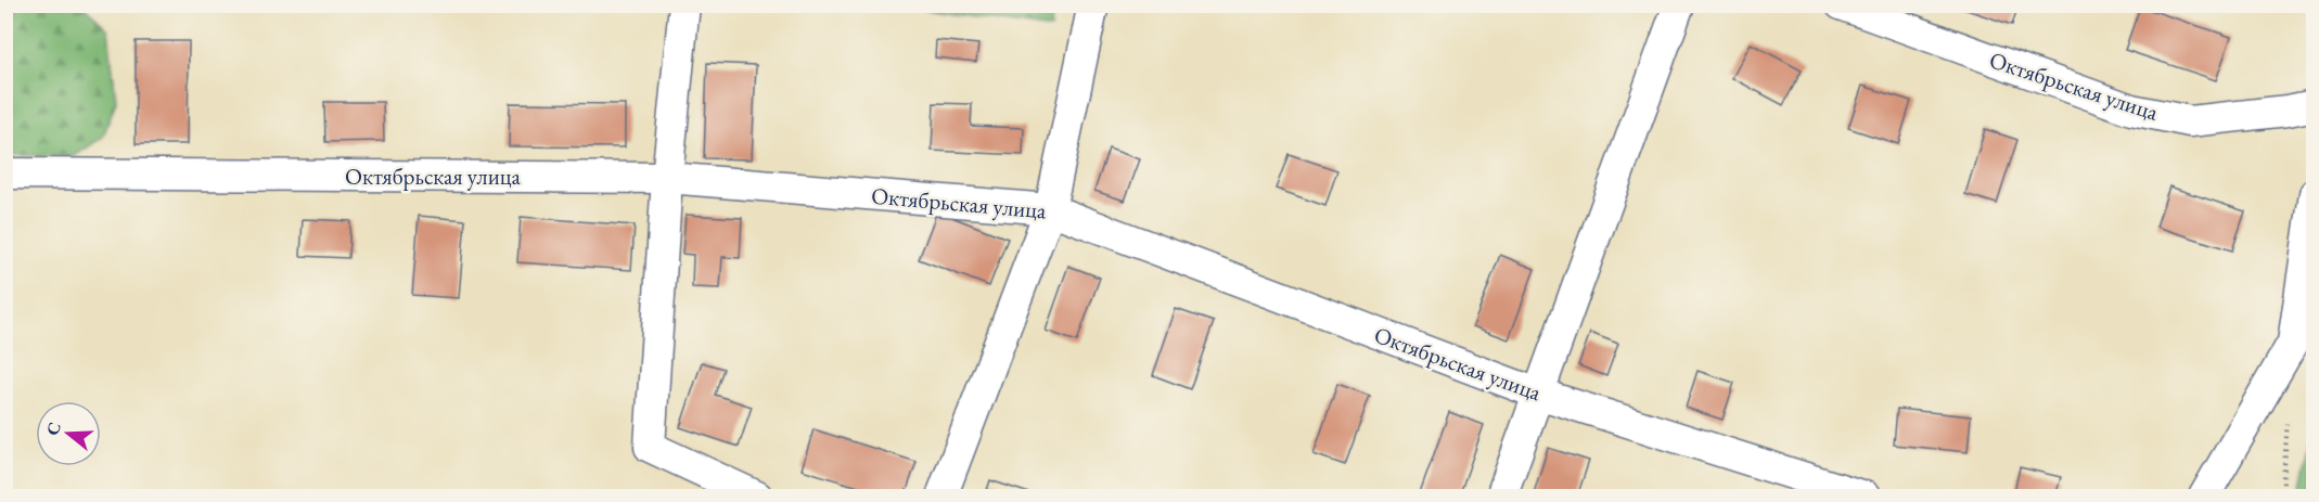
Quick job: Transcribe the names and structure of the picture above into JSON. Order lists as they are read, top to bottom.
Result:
{
  "streets": {
    "street": ["Октябрьская улица"]
  },
  "north": "left"
}
